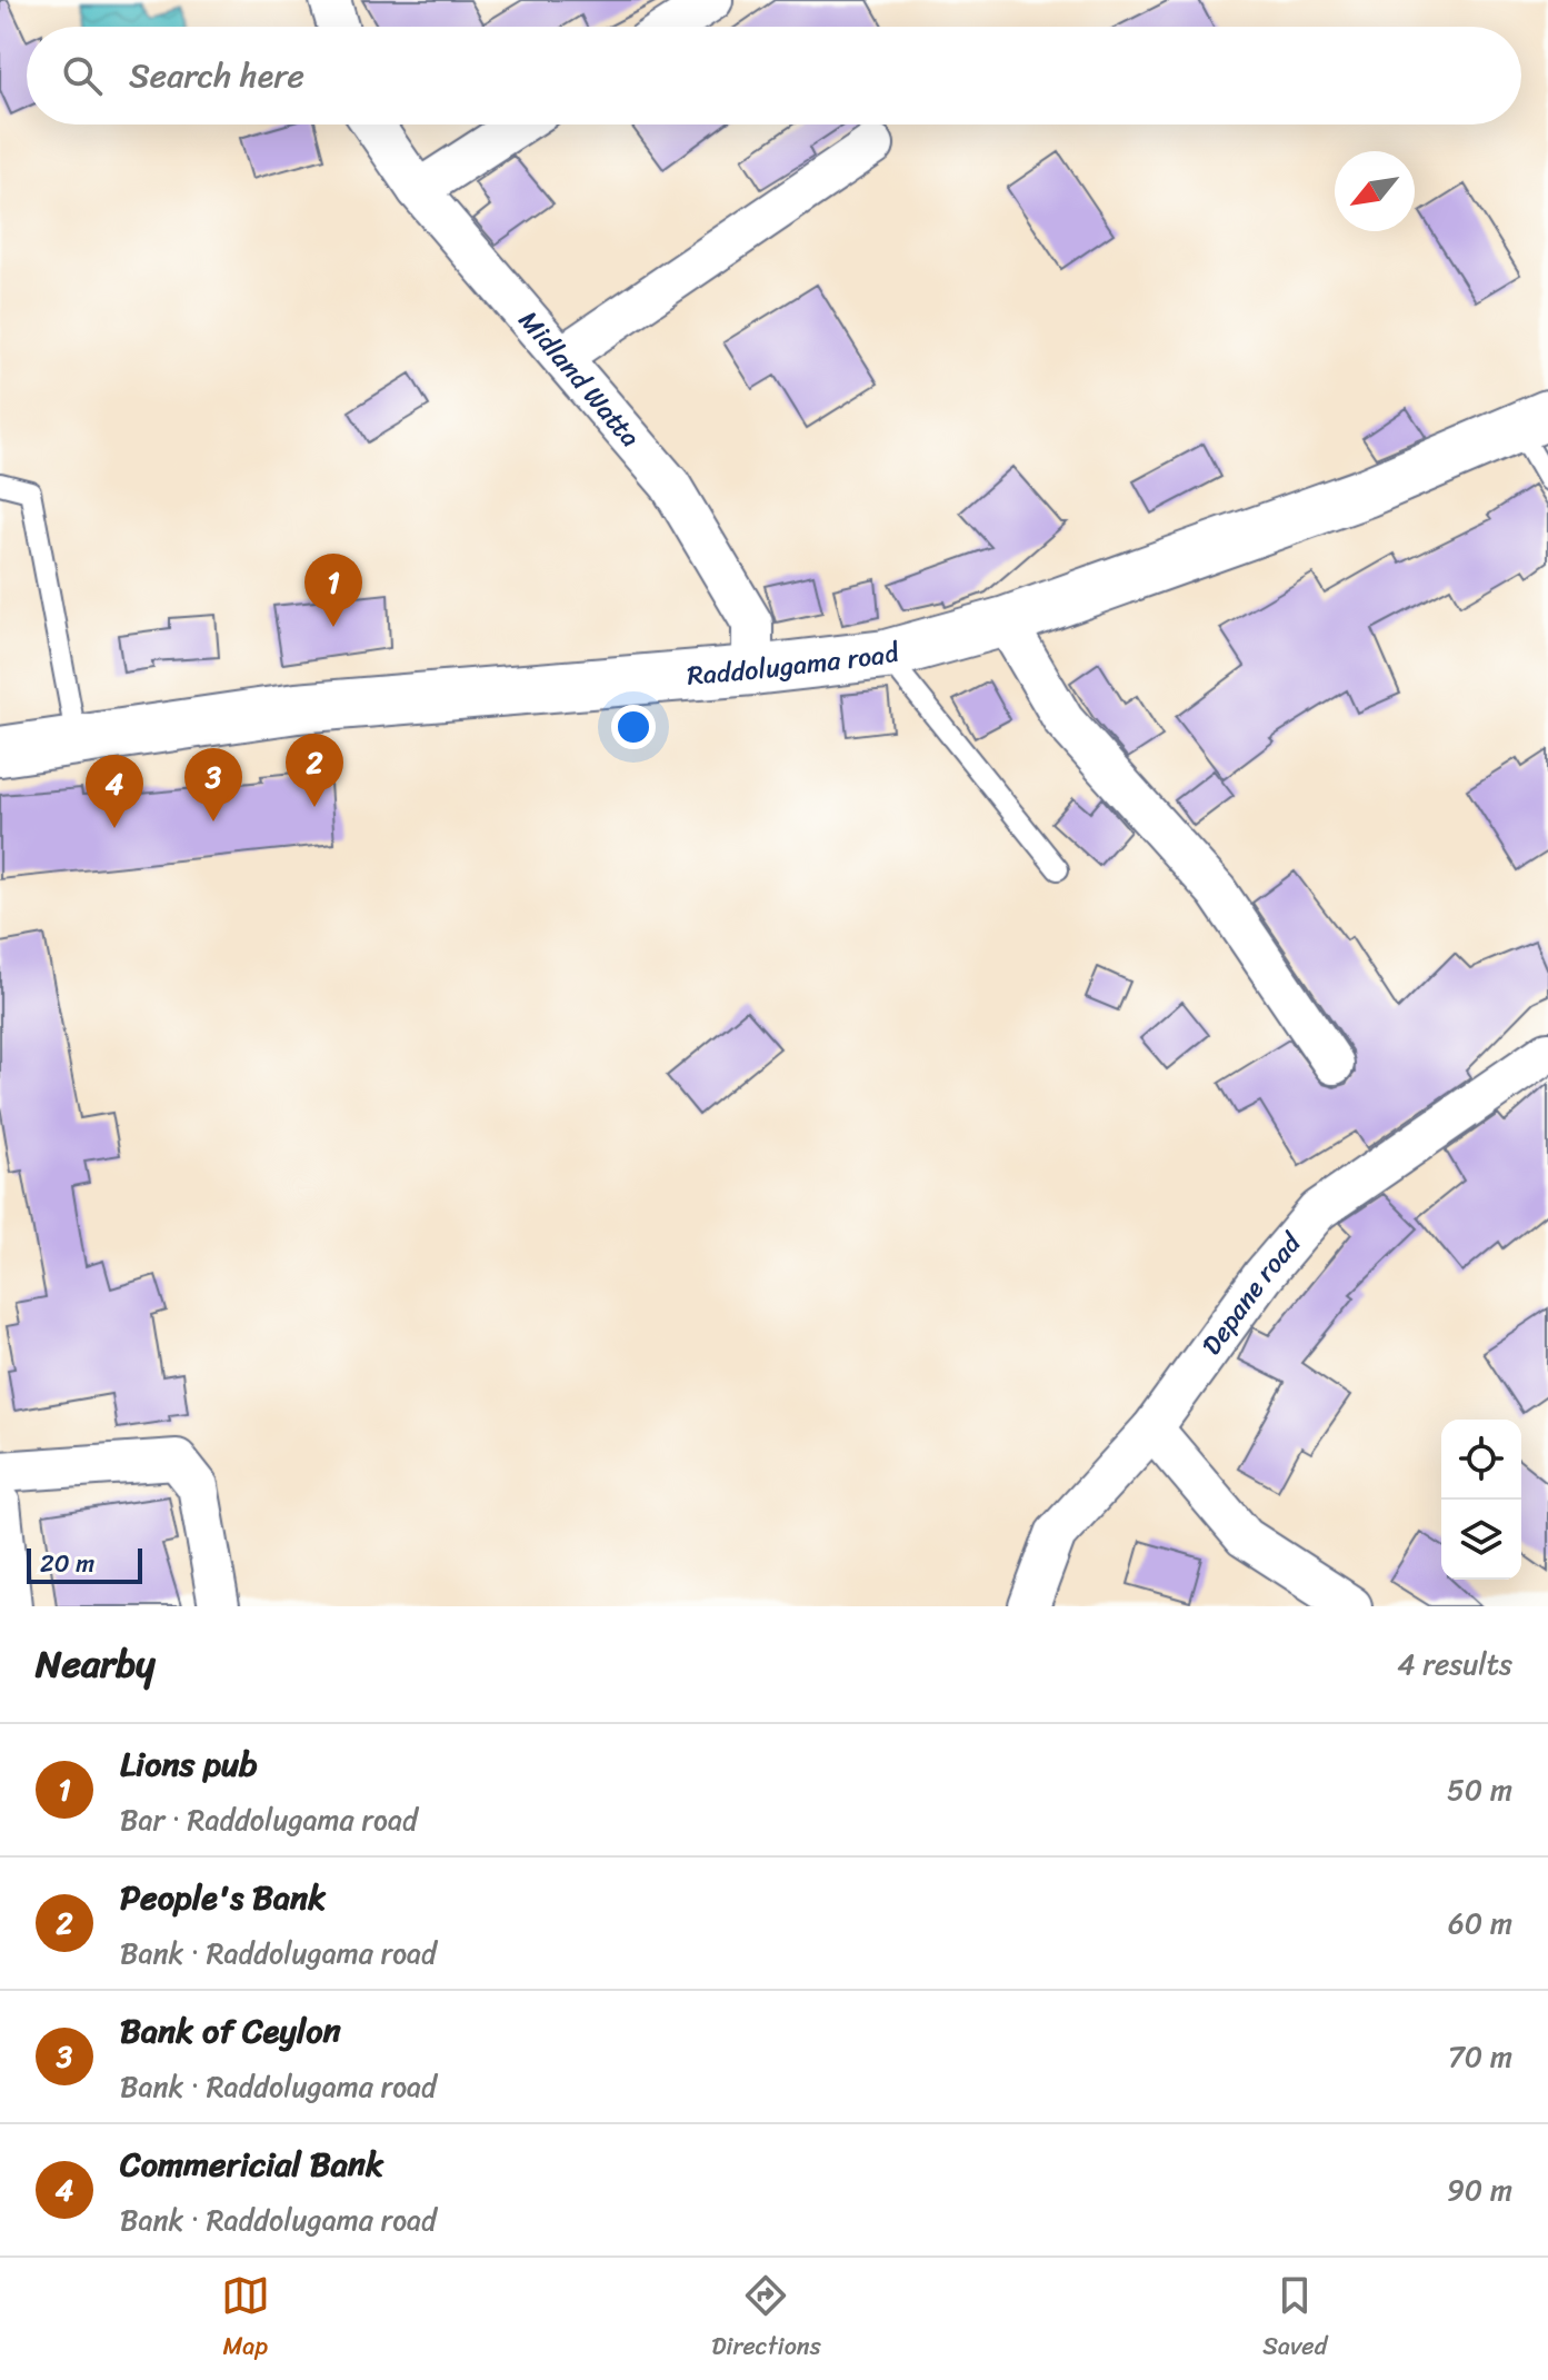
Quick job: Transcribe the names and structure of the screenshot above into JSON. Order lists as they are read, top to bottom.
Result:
{
  "streets": {
    "street": ["Midland Watta", "Raddolugama road", "Depane road"]
  },
  "crossings": [
    ["Midland Watta", "Raddolugama road"]
  ],
  "scale_bar": "20 m",
  "north": "bottom left",
  "page": {
    "search": "Search here",
    "pins": [
      "1",
      "2",
      "3",
      "4"
    ],
    "scale": "20 m",
    "heading": ["Nearby", "4 results"],
    "list": [
      {
        "mark": "1",
        "name": "Lions pub",
        "note": "Bar · Raddolugama road",
        "value": "50 m"
      },
      {
        "mark": "2",
        "name": "People's Bank",
        "note": "Bank · Raddolugama road",
        "value": "60 m"
      },
      {
        "mark": "3",
        "name": "Bank of Ceylon",
        "note": "Bank · Raddolugama road",
        "value": "70 m"
      },
      {
        "mark": "4",
        "name": "Commericial Bank",
        "note": "Bank · Raddolugama road",
        "value": "90 m"
      }
    ],
    "nav": ["Map", "Directions", "Saved"]
  }
}
